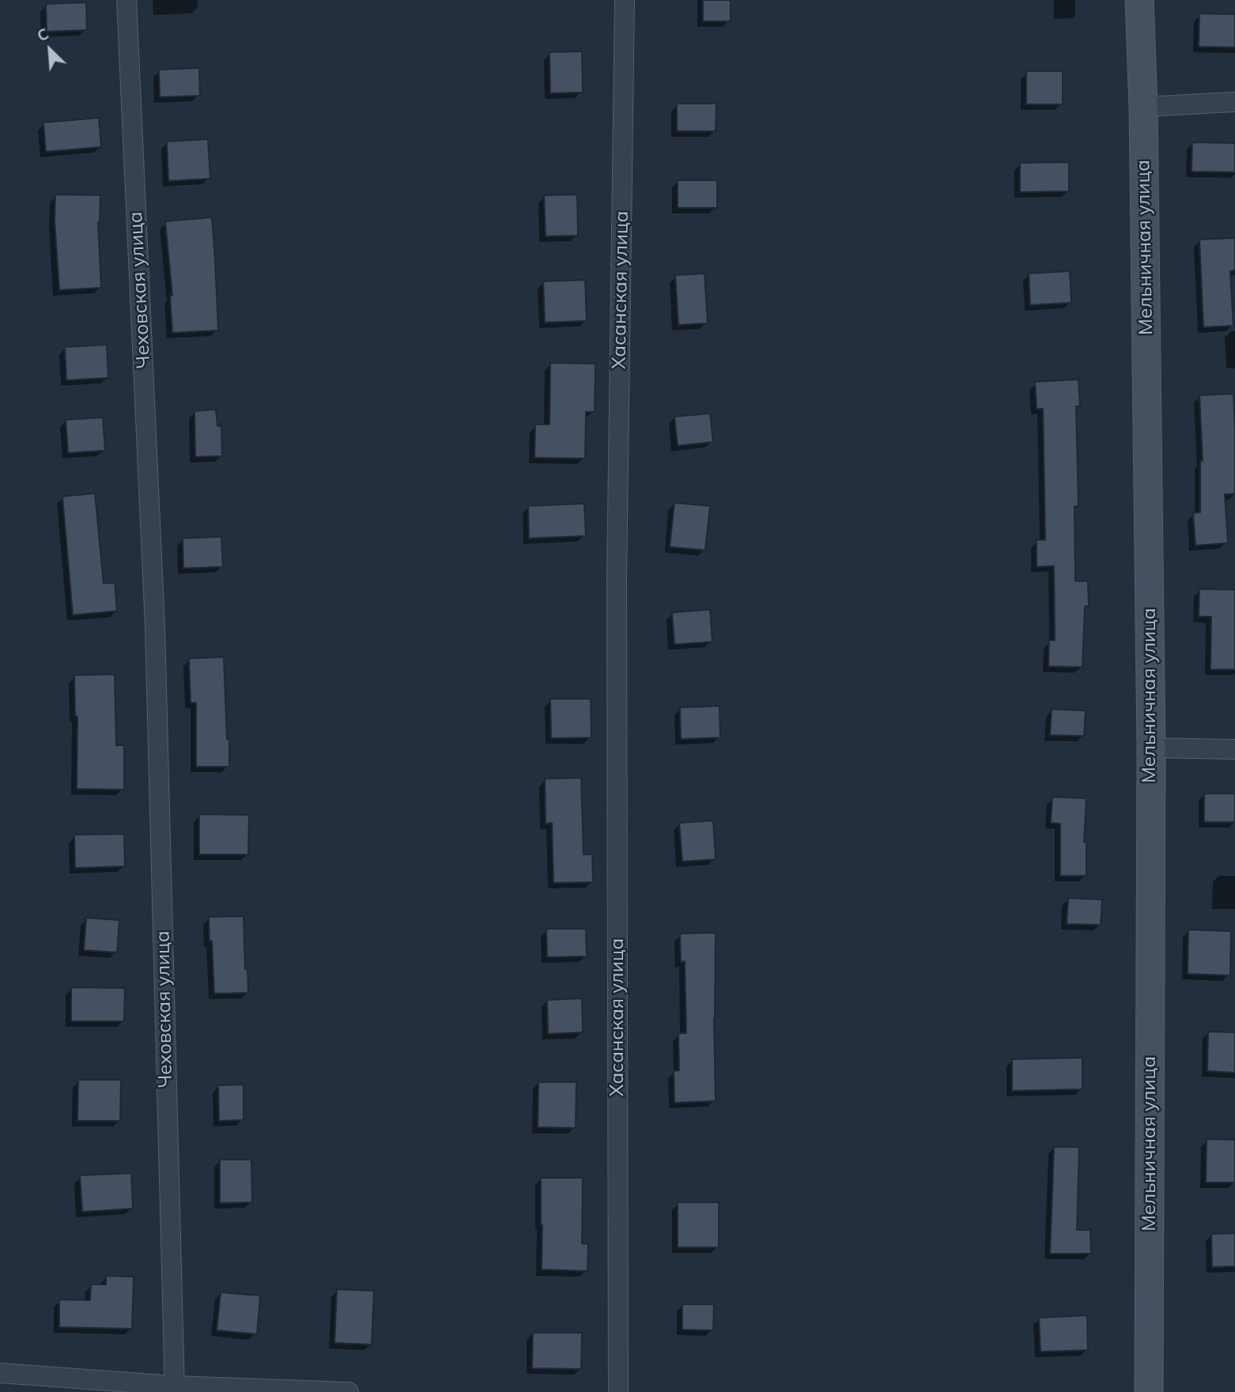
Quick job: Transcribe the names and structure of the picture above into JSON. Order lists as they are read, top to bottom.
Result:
{
  "streets": {
    "main road": ["Мельничная улица"],
    "street": ["Чеховская улица", "Хасанская улица"]
  },
  "north": "top left"
}
